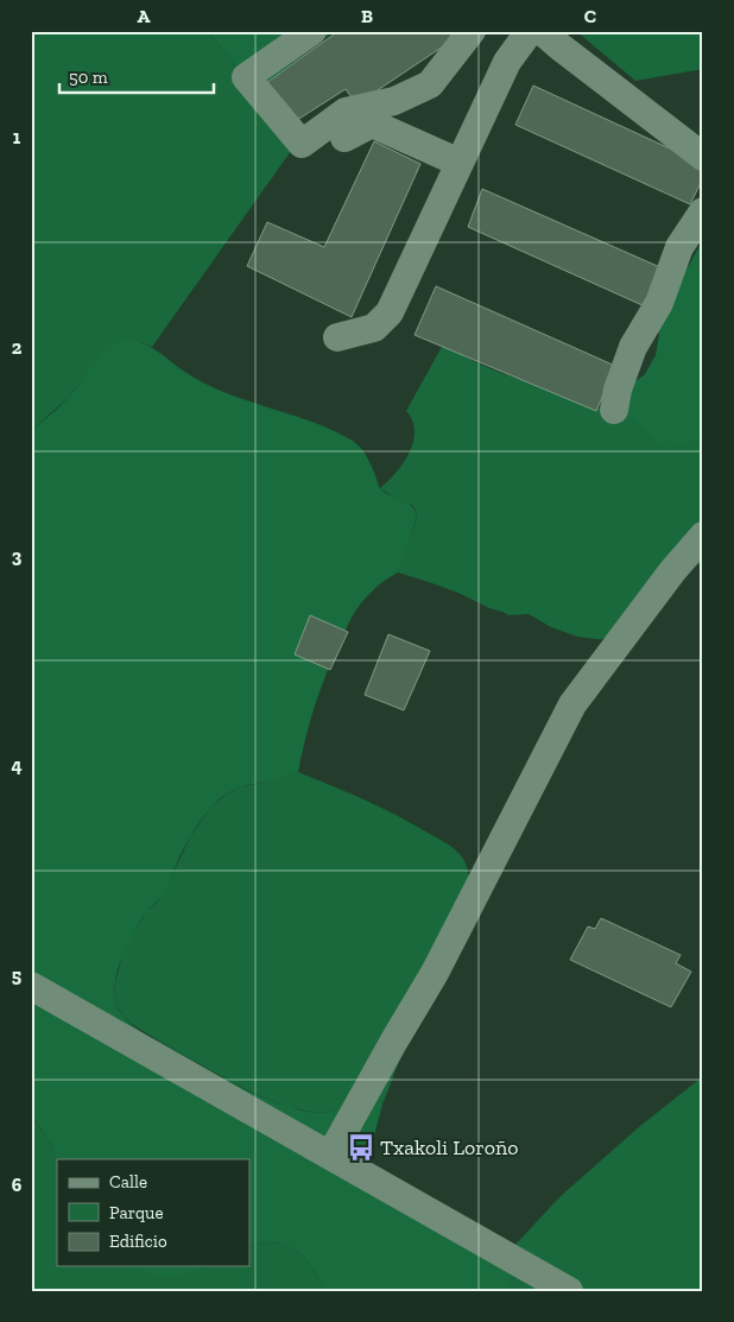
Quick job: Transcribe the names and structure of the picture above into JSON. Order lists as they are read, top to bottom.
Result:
{
  "places": {
    "bus stop": ["Txakoli Loroño"]
  },
  "legend": ["Calle", "Parque", "Edificio"],
  "scale_bar": "50 m",
  "grid": {
    "columns": ["A", "B", "C"],
    "rows": [
      "1",
      "2",
      "3",
      "4",
      "5",
      "6"
    ]
  }
}
